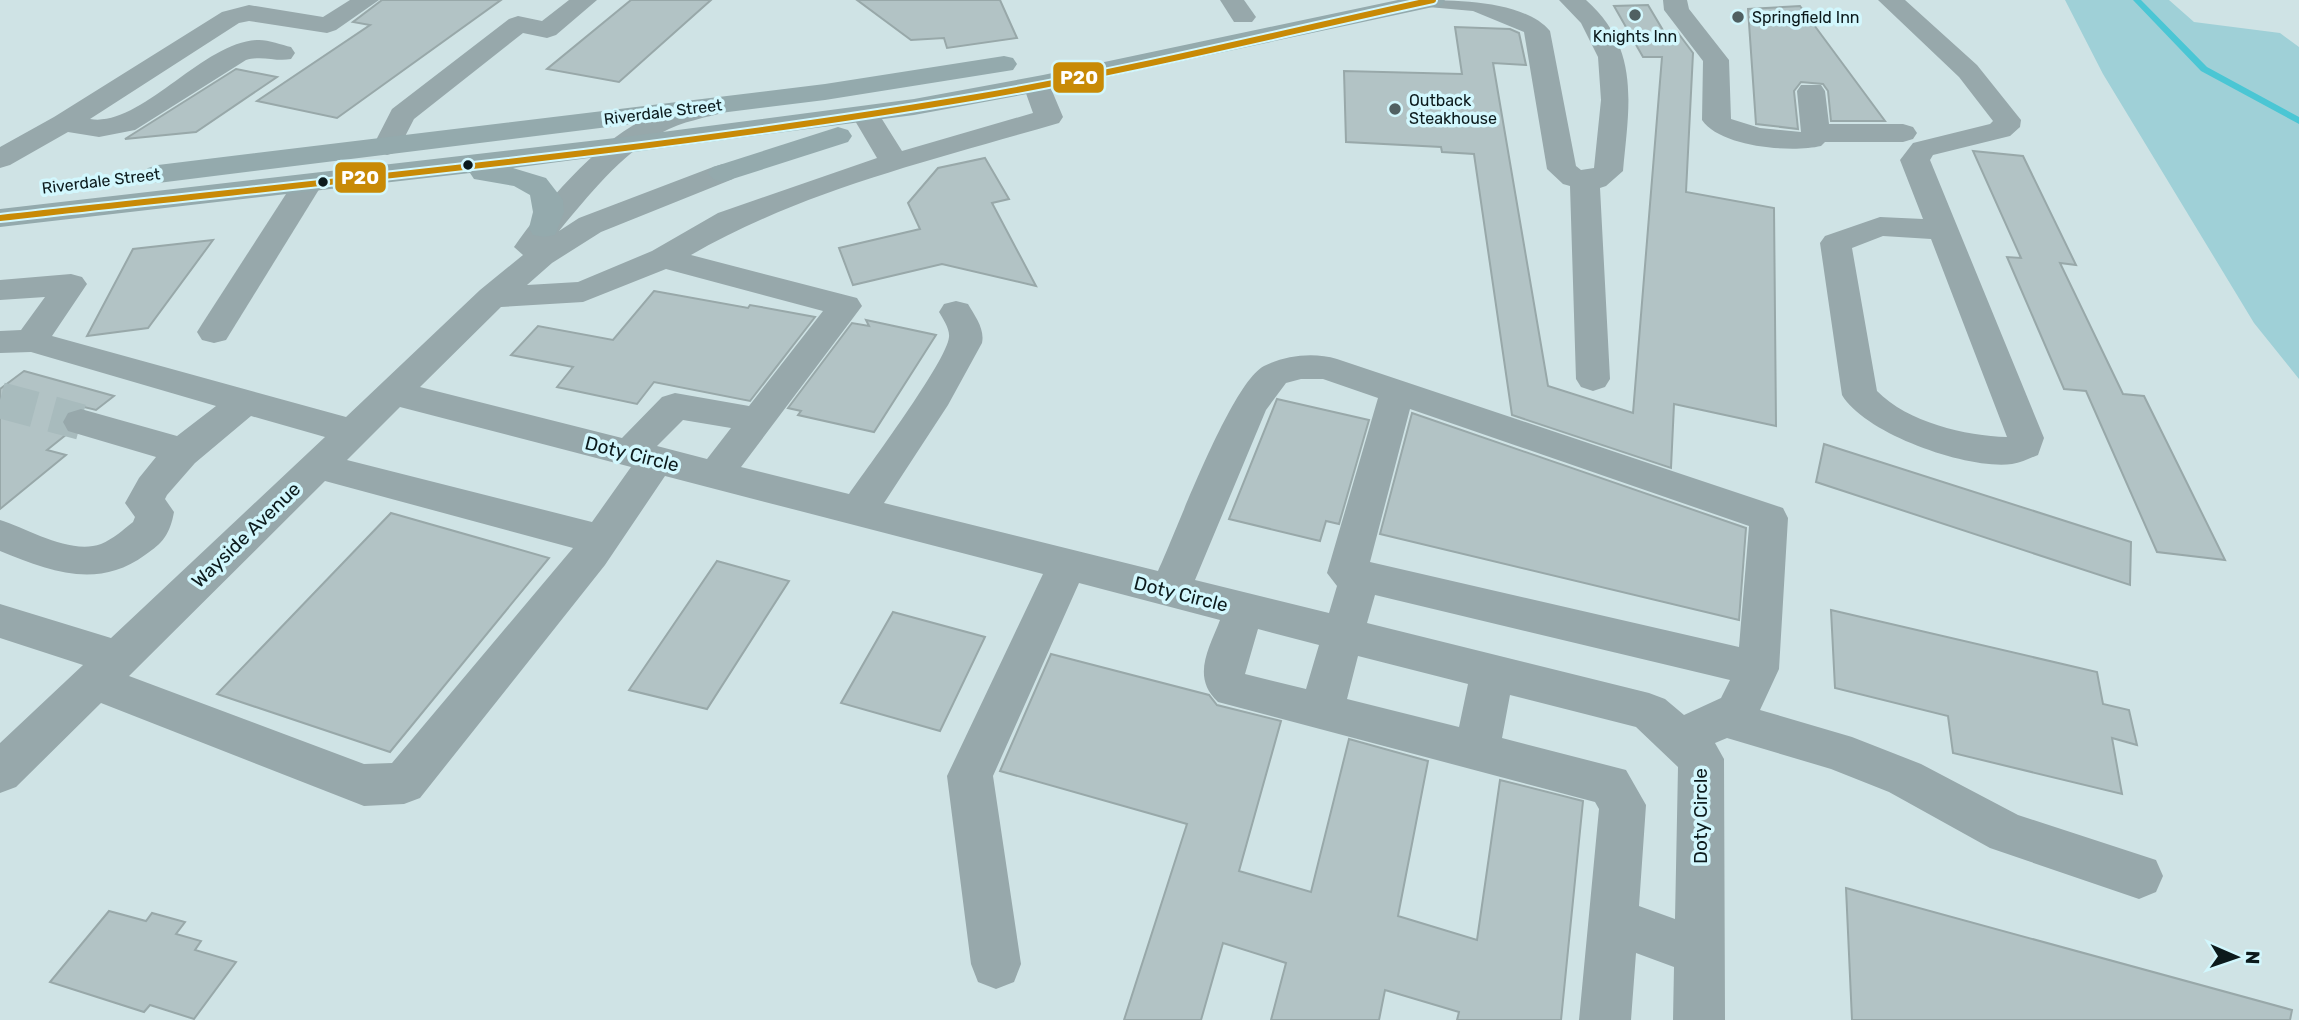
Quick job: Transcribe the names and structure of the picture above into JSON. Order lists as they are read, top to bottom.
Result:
{
  "streets": {
    "main road": ["Riverdale Street"],
    "street": ["Doty Circle", "Wayside Avenue"]
  },
  "crossings": [
    ["Riverdale Street", "Wayside Avenue"],
    ["Doty Circle", "Wayside Avenue"]
  ],
  "places": ["Knights Inn", "Springfield Inn", "Outback Steakhouse"],
  "lines": ["transit line P20"],
  "north": "right"
}
